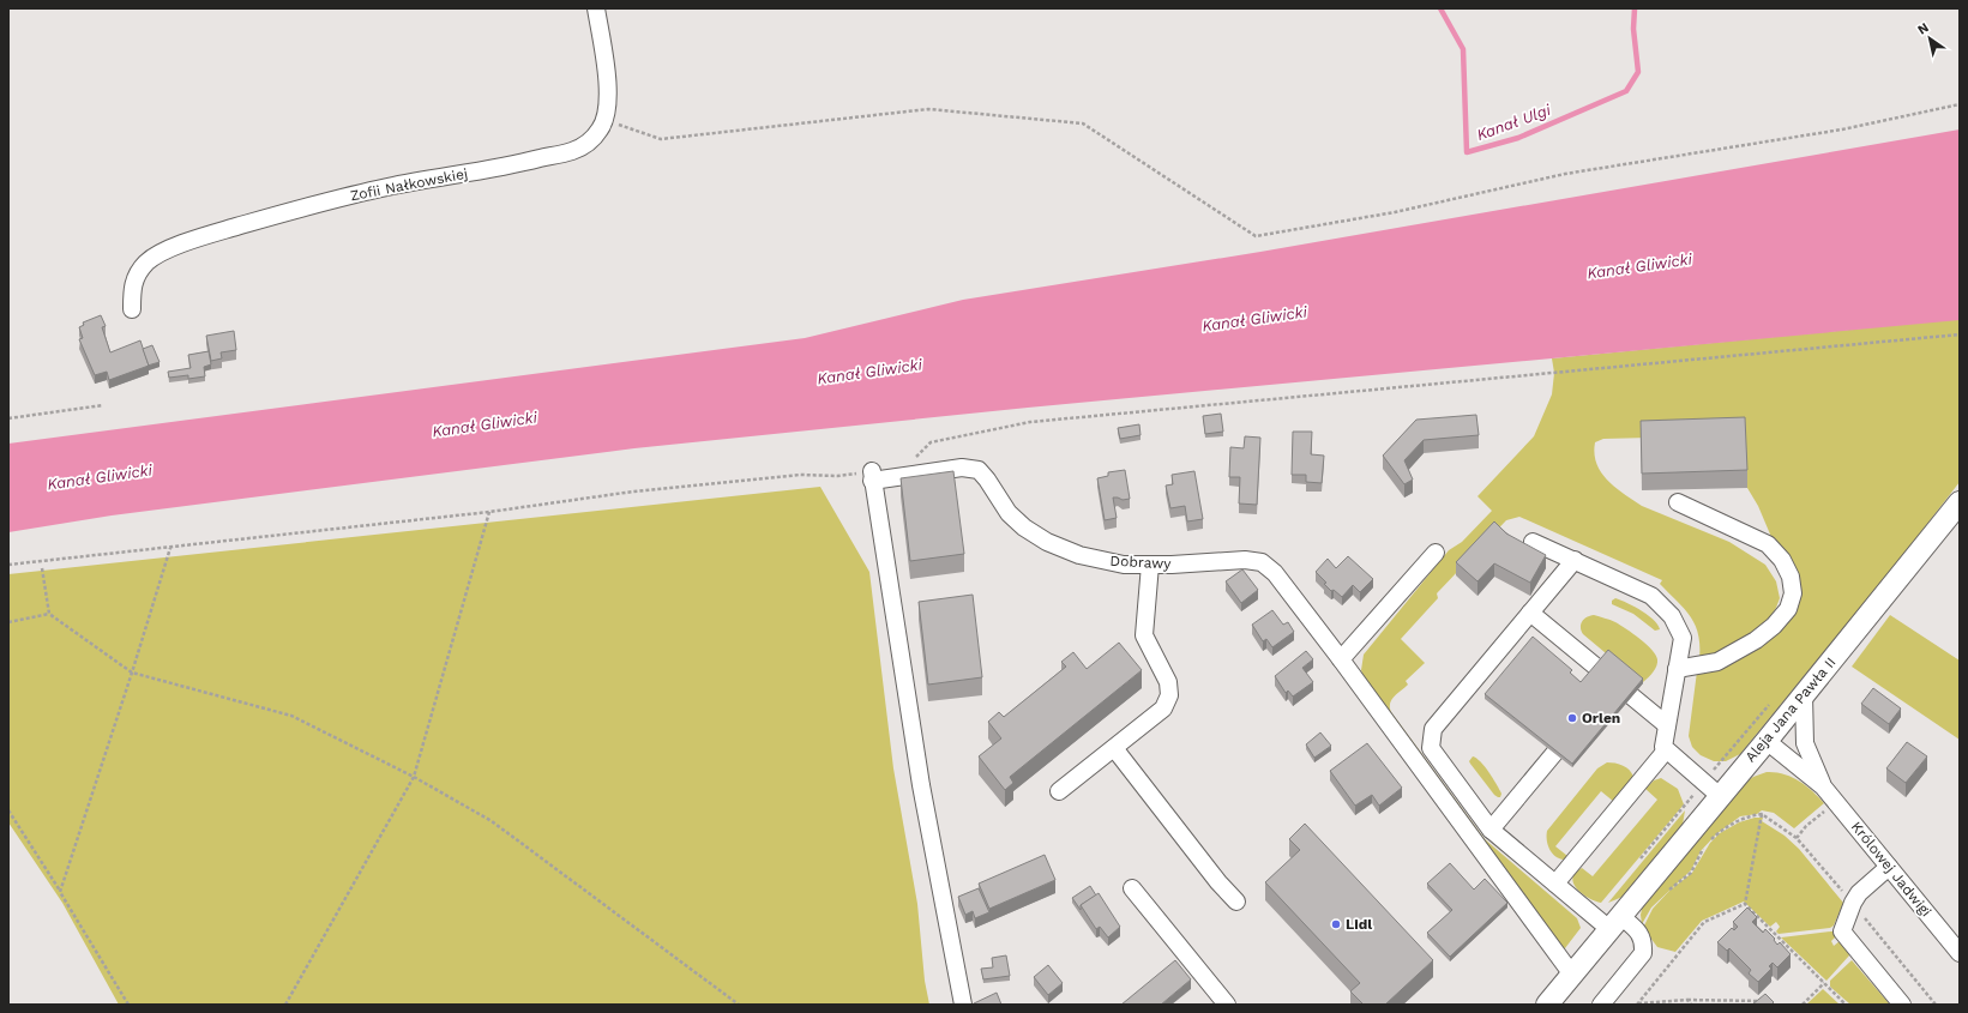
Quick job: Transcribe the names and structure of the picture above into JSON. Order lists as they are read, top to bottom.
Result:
{
  "streets": {
    "main road": ["Aleja Jana Pawła II"],
    "street": ["Zofii Nałkowskiej", "Dobrawy", "Królowej Jadwigi"]
  },
  "crossings": [
    ["Aleja Jana Pawła II", "Królowej Jadwigi"]
  ],
  "water": ["Kanał Ulgi", "Kanał Gliwicki"],
  "places": ["Orlen", "Lidl"],
  "north": "top left"
}
